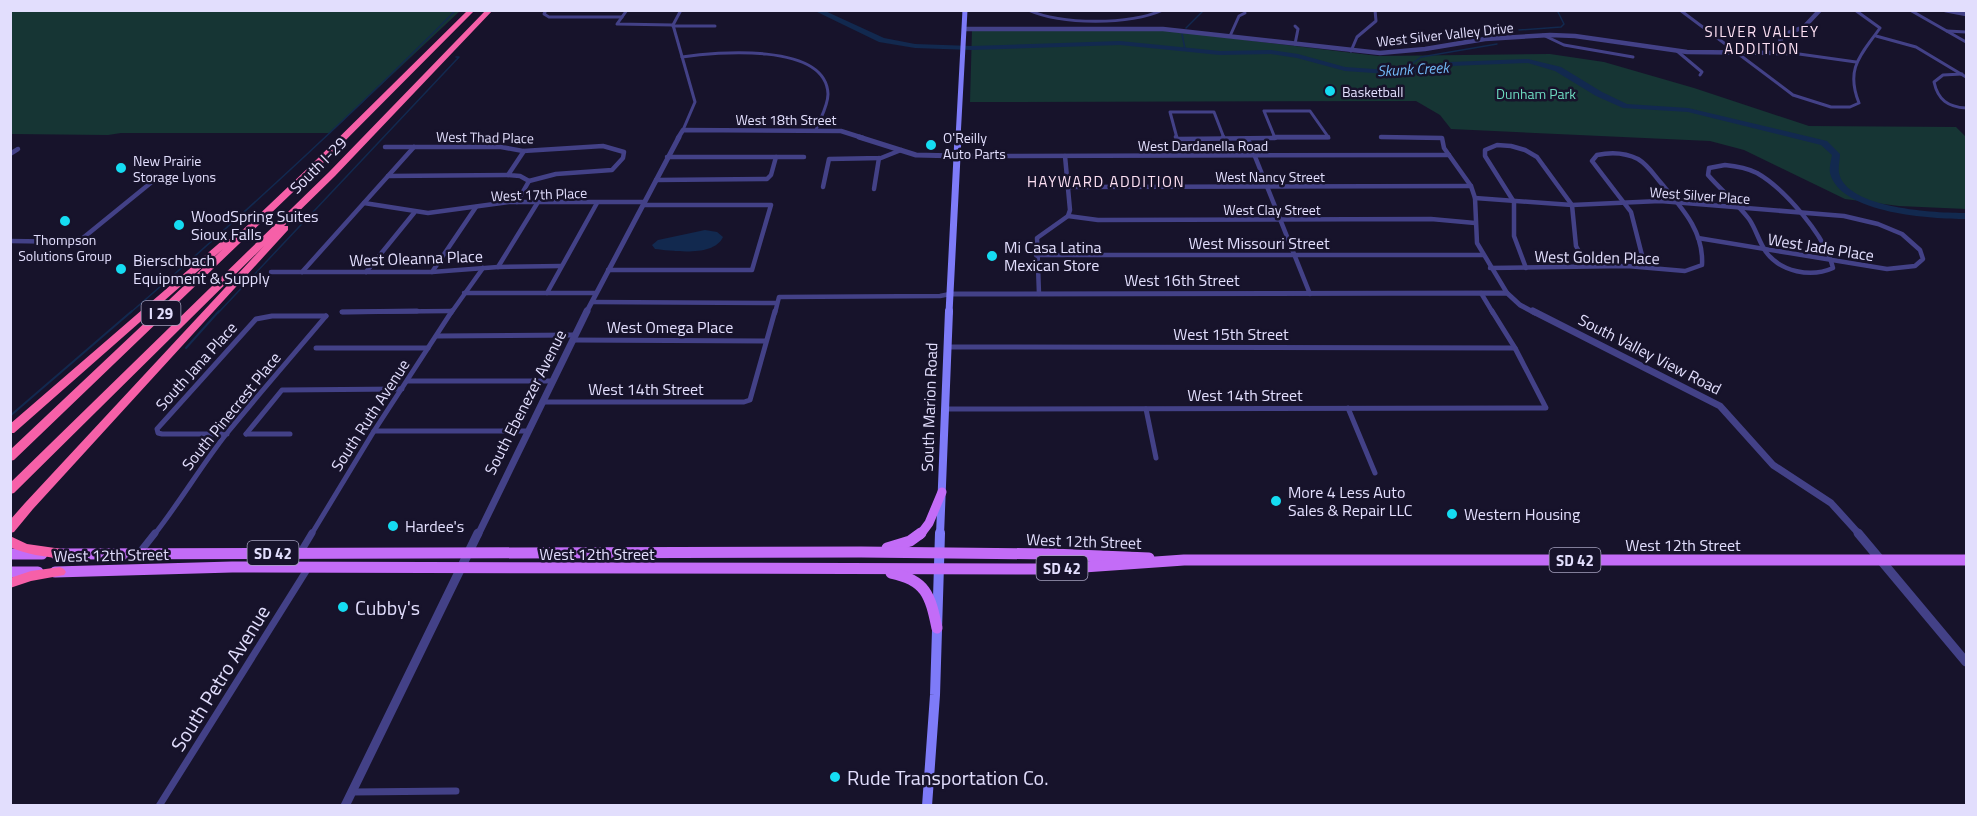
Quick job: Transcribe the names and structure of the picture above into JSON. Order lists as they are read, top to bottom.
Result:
{
  "streets": {
    "highway": ["South I-29", "I 29"],
    "main road": ["South Marion Road", "West 12th Street", "SD 42"],
    "street": [
      "West Silver Valley Drive",
      "West 18th Street",
      "West Thad Place",
      "West Dardanella Road",
      "West Nancy Street",
      "West 17th Place",
      "West Silver Place",
      "West Clay Street",
      "West Missouri Street",
      "West Jade Place",
      "West Golden Place",
      "West Oleanna Place",
      "West 16th Street",
      "West Omega Place",
      "West 15th Street",
      "South Valley View Road",
      "South Jana Place",
      "West 14th Street",
      "South Ebenezer Avenue",
      "South Pinecrest Place",
      "South Ruth Avenue",
      "South Petro Avenue"
    ]
  },
  "crossings": [
    ["West Silver Valley Drive", "South Marion Road"],
    ["West 18th Street", "West Dardanella Road"],
    ["West 18th Street", "South Ebenezer Avenue"],
    ["West 18th Street", "South Marion Road"],
    ["West Dardanella Road", "South Marion Road"],
    ["West 17th Place", "South Ebenezer Avenue"],
    ["West Silver Place", "West Jade Place"],
    ["West Oleanna Place", "South Ruth Avenue"],
    ["West 16th Street", "South Valley View Road"],
    ["West 16th Street", "South Marion Road"],
    ["West Omega Place", "South Ebenezer Avenue"],
    ["West 15th Street", "West 14th Street"],
    ["West 15th Street", "South Marion Road"],
    ["South Valley View Road", "West 12th Street"],
    ["South Jana Place", "South Pinecrest Place"],
    ["West 14th Street", "South Ebenezer Avenue"],
    ["West 14th Street", "South Marion Road"],
    ["South Ebenezer Avenue", "West 12th Street"],
    ["South Marion Road", "West 12th Street"],
    ["South Pinecrest Place", "West 12th Street"],
    ["South Ruth Avenue", "West 12th Street"],
    ["West 12th Street", "South Petro Avenue"]
  ],
  "districts": ["SILVER VALLEY ADDITION", "HAYWARD ADDITION"],
  "water": ["Skunk Creek"],
  "parks": ["Dunham Park"],
  "places": [
    "Basketball",
    "O'Reilly Auto Parts",
    "New Prairie Storage Lyons",
    "Thompson Solutions Group",
    "WoodSpring Suites Sioux Falls",
    "Mi Casa Latina Mexican Store",
    "Bierschbach Equipment & Supply",
    "More 4 Less Auto Sales & Repair LLC",
    "Western Housing",
    "Hardee's",
    "Cubby's",
    "Rude Transportation Co."
  ]
}
